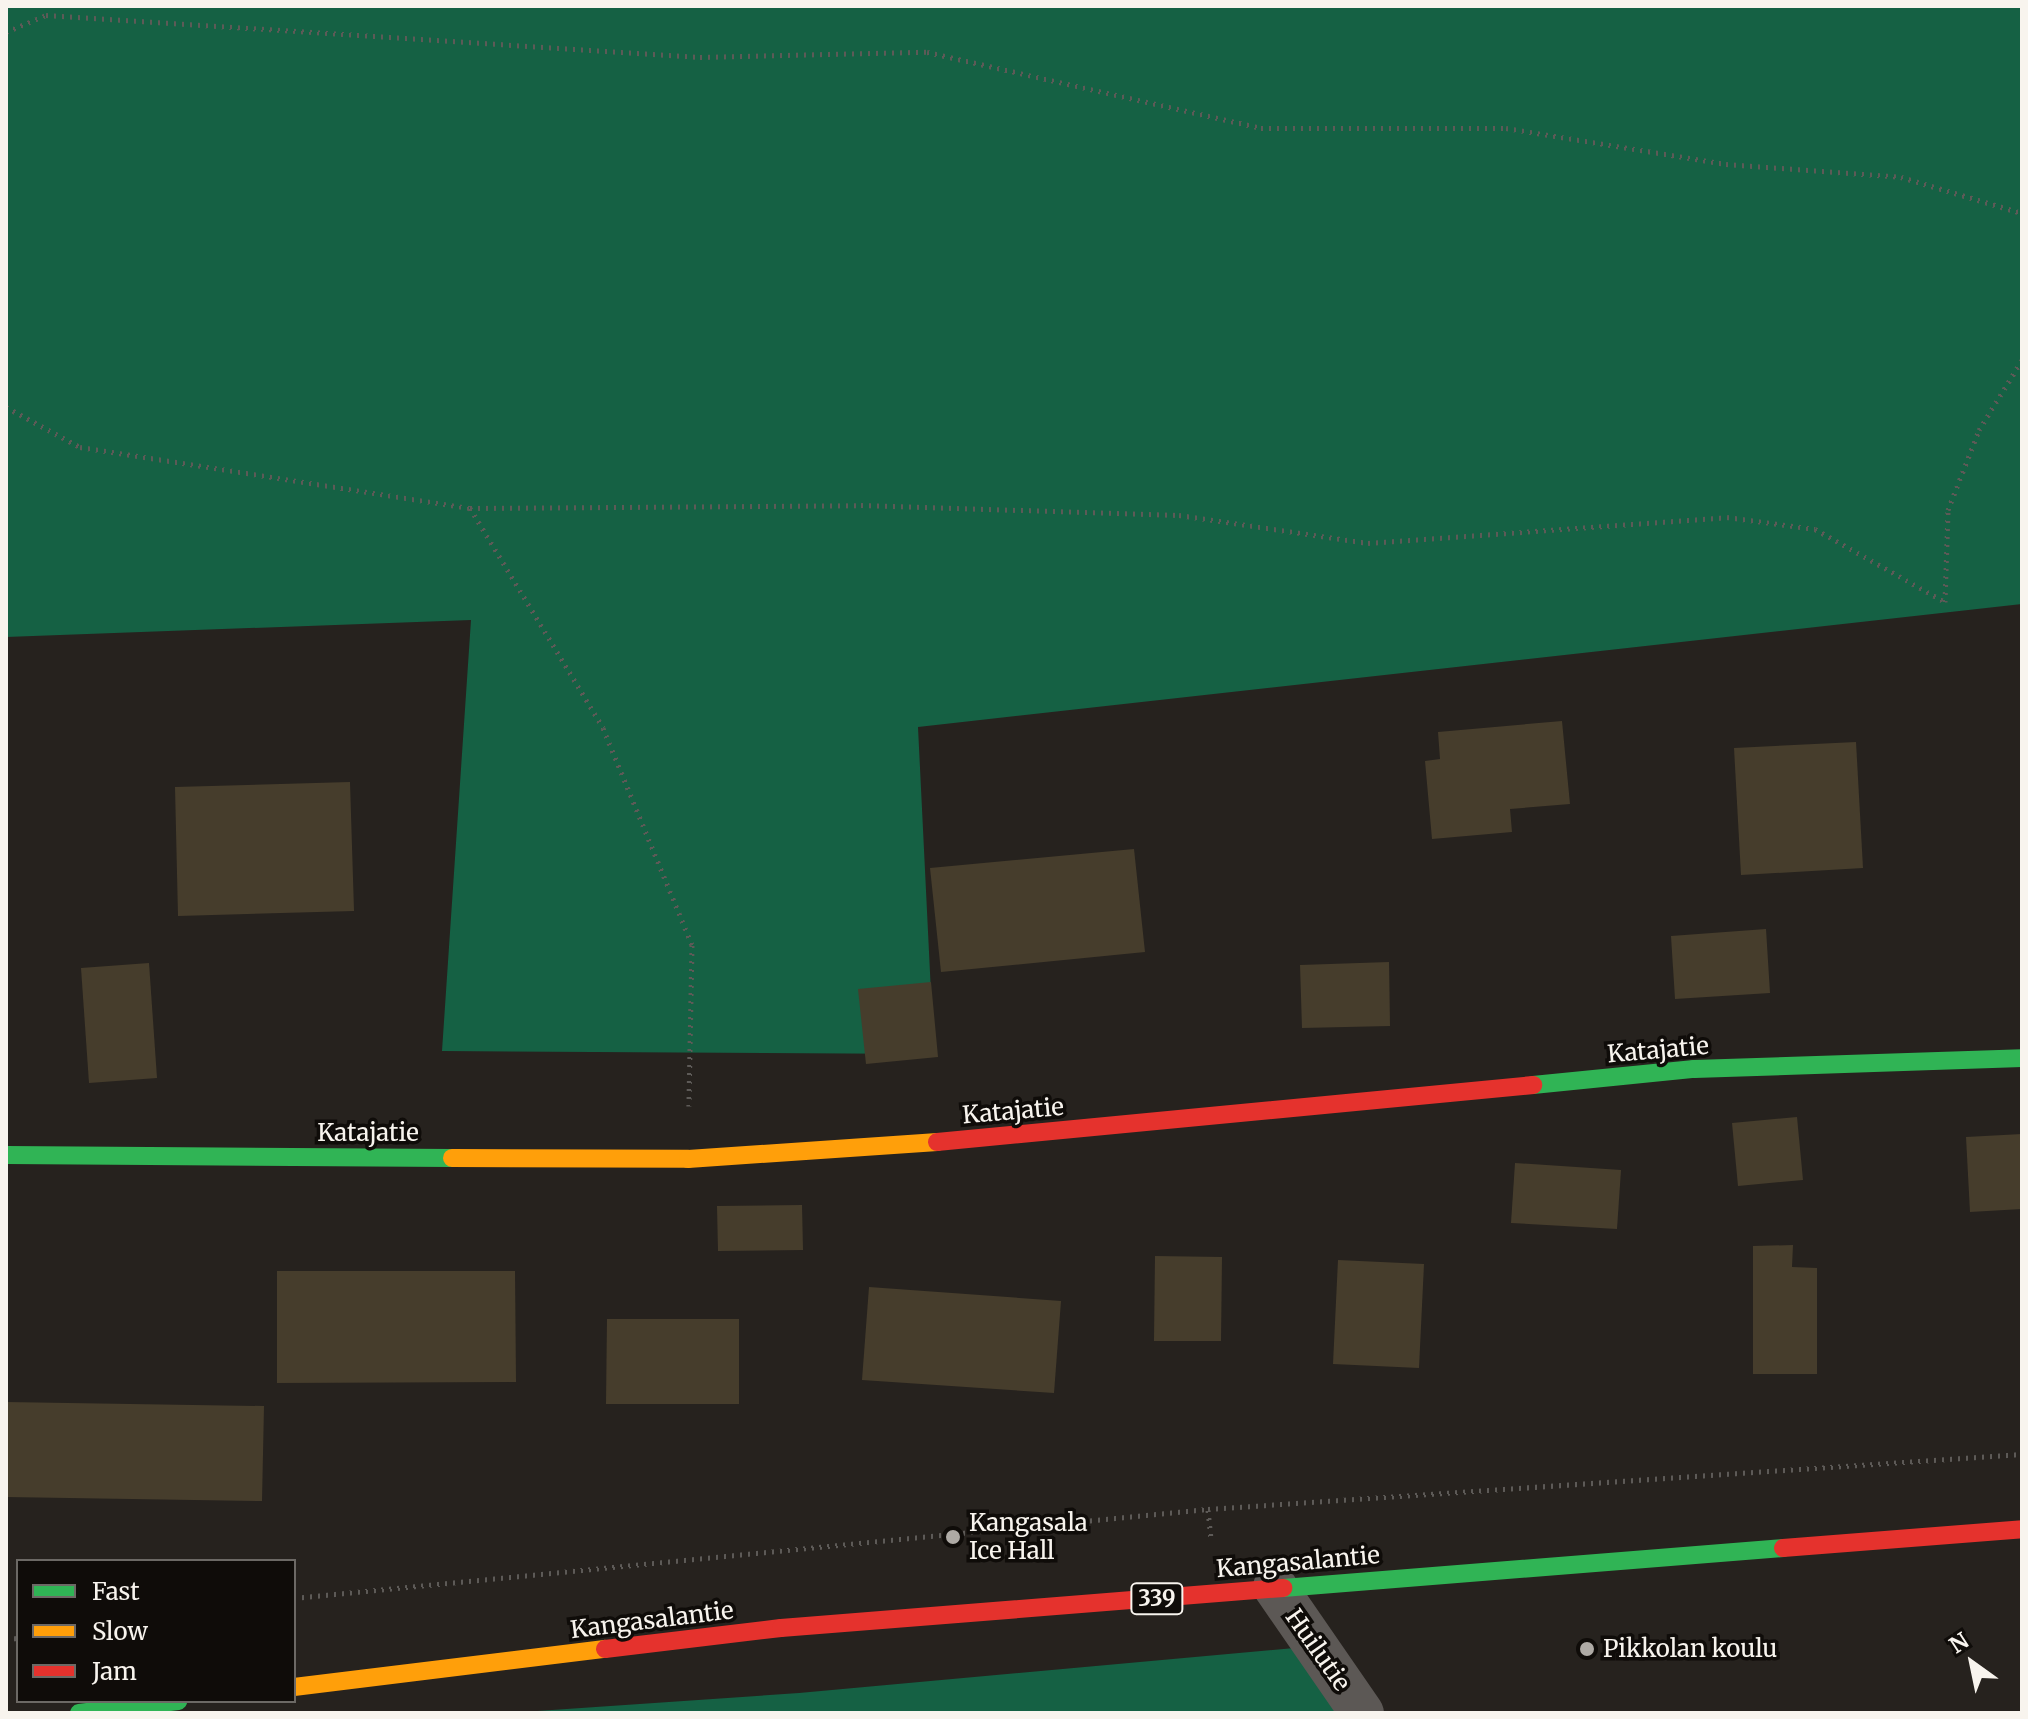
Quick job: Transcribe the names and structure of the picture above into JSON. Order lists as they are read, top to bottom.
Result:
{
  "streets": {
    "street": [
      "Katajatie",
      "Kangasalantie",
      "339",
      "Huilutie"
    ]
  },
  "crossings": [
    ["Kangasalantie", "Huilutie"]
  ],
  "places": ["Kangasala Ice Hall", "Pikkolan koulu"],
  "legend": ["Fast", "Slow", "Jam"],
  "north": "top left"
}
